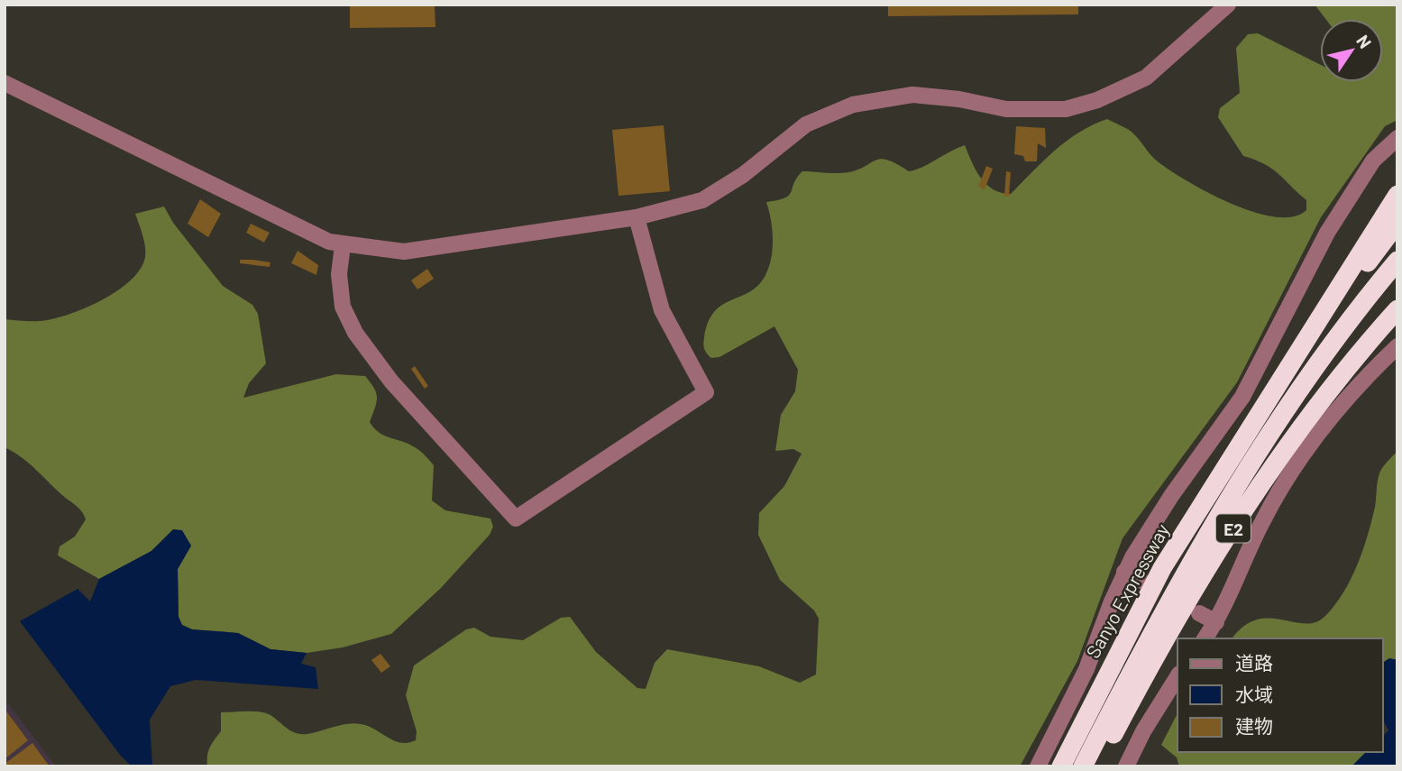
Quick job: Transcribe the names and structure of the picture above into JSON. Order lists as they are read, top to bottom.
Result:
{
  "streets": {
    "highway": ["E2", "Sanyo Expressway"]
  },
  "legend": ["道路", "水域", "建物"],
  "north": "top right"
}
